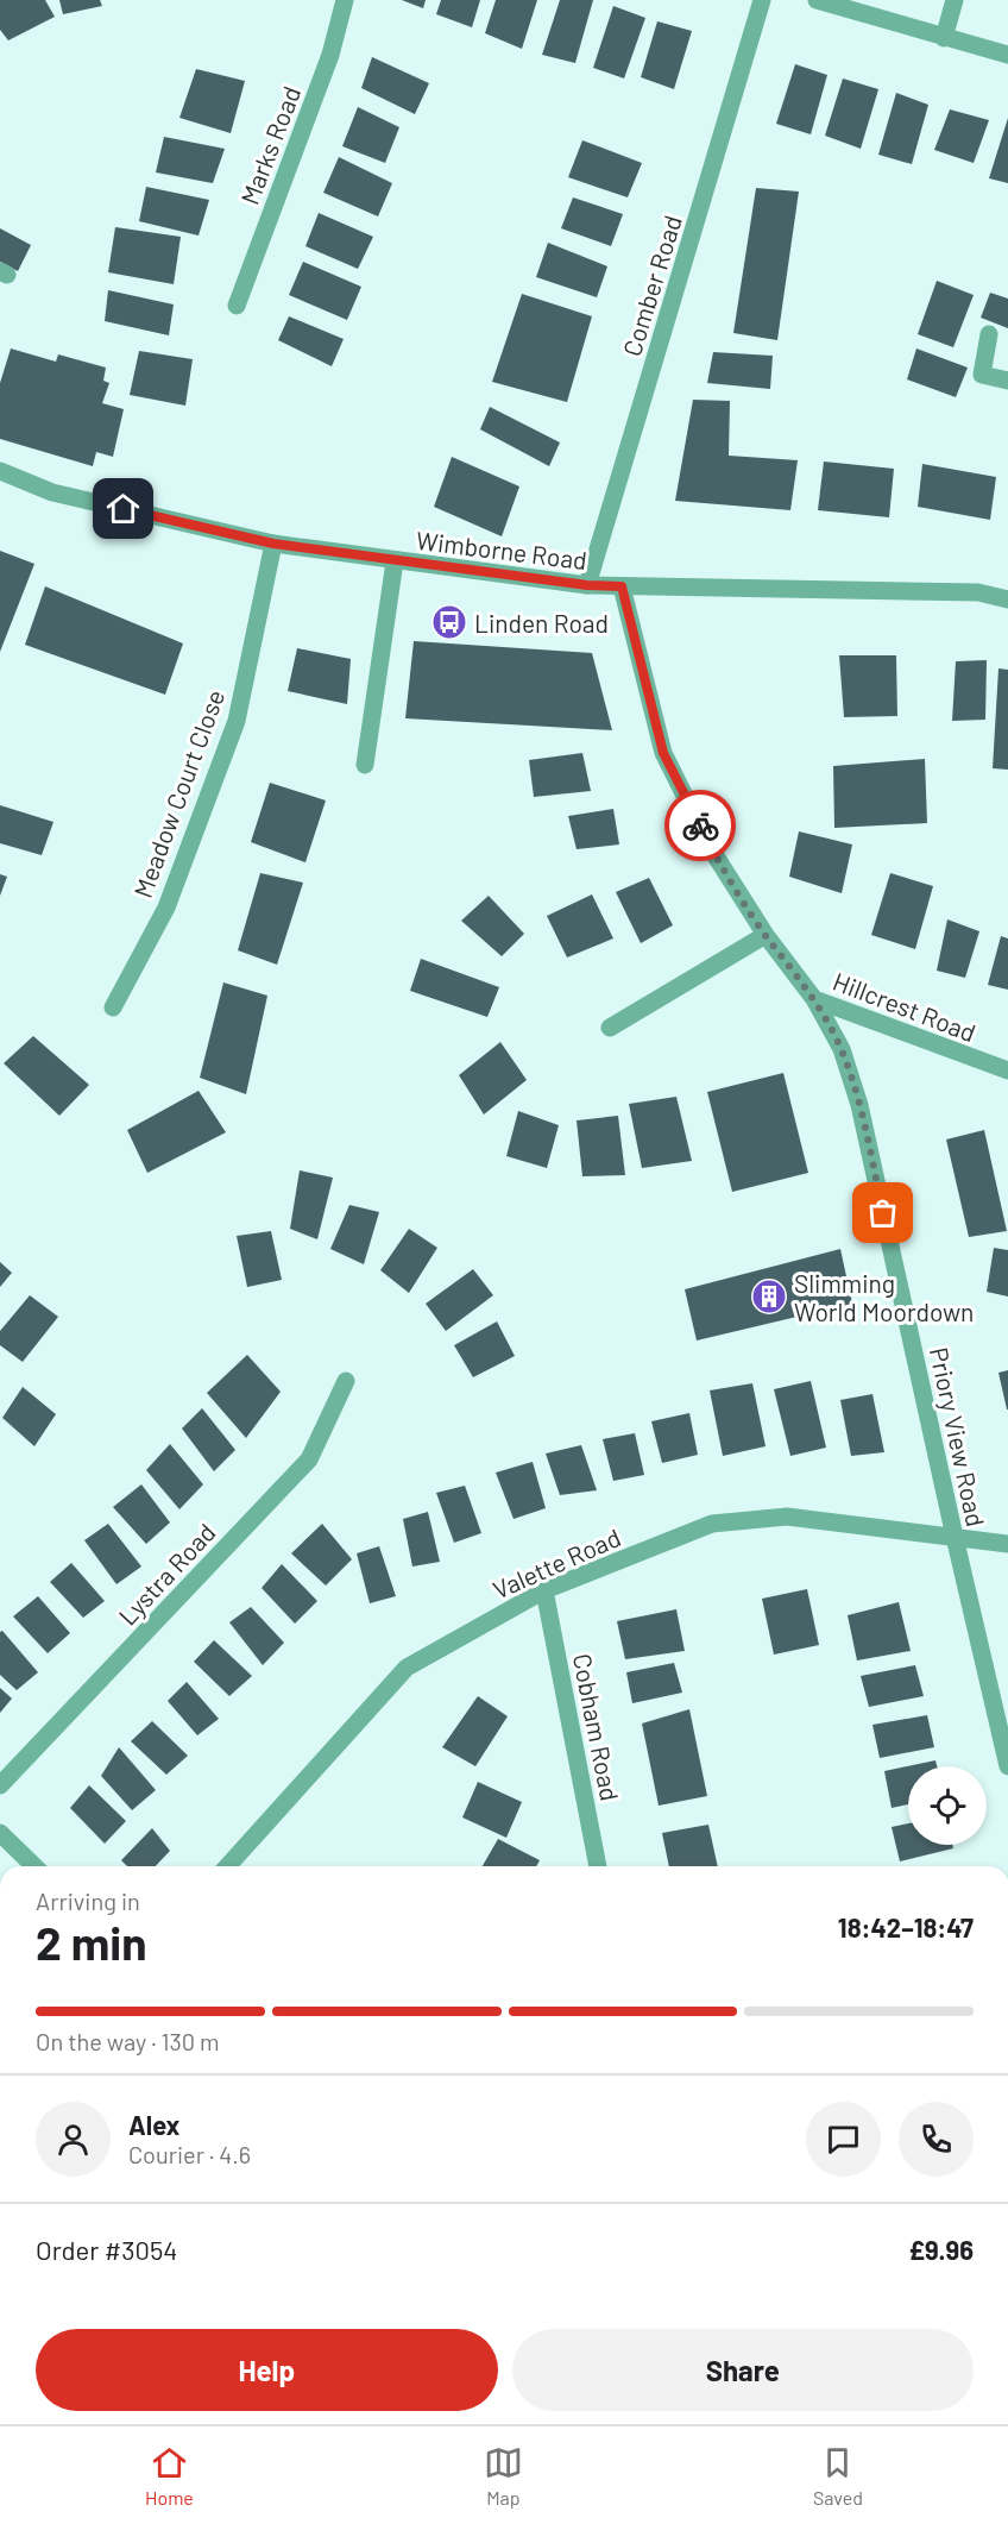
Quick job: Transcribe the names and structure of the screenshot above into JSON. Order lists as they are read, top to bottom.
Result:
{
  "streets": {
    "street": [
      "Marks Road",
      "Comber Road",
      "Wimborne Road",
      "Meadow Court Close",
      "Hillcrest Road",
      "Priory View Road",
      "Valette Road",
      "Lystra Road",
      "Cobham Road"
    ]
  },
  "crossings": [
    ["Comber Road", "Wimborne Road"],
    ["Wimborne Road", "Meadow Court Close"],
    ["Wimborne Road", "Hillcrest Road"],
    ["Hillcrest Road", "Priory View Road"],
    ["Priory View Road", "Valette Road"],
    ["Valette Road", "Cobham Road"]
  ],
  "places": {
    "bus stop": ["Linden Road"],
    "building": ["Slimming World Moordown"]
  },
  "page": {
    "heading": ["2 min", "Arriving in", "18:42–18:47"],
    "panel": [
      "Alex",
      "Courier · 4.6",
      "Order #3054",
      "£9.96"
    ],
    "bar": "On the way · 130 m",
    "buttons": ["Help", "Share"],
    "tabs": ["Home", "Map", "Saved"]
  }
}
